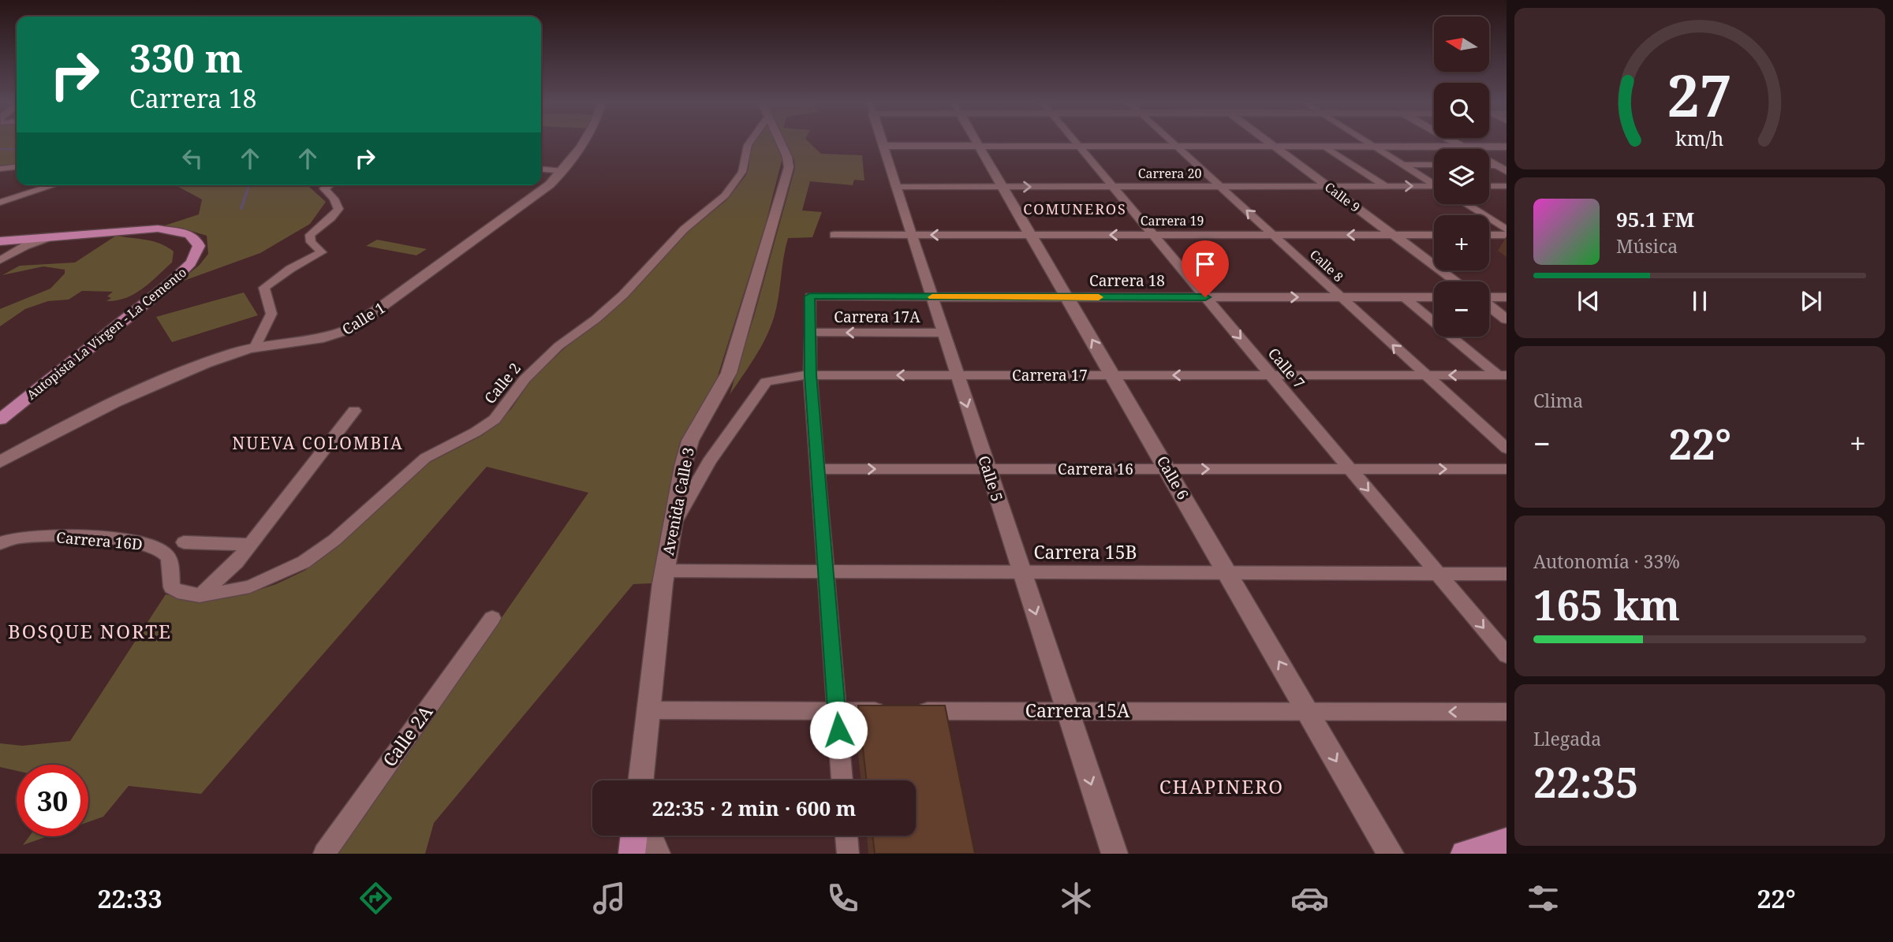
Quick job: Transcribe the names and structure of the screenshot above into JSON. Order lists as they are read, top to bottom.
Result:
{
  "streets": {
    "main road": ["Autopista La Virgen - La Cemento"],
    "street": [
      "Carrera 20",
      "Calle 9",
      "Carrera 19",
      "Calle 8",
      "Carrera 18",
      "Carrera 17A",
      "Calle 1",
      "Calle 7",
      "Carrera 17",
      "Calle 2",
      "Carrera 16",
      "Calle 6",
      "Calle 5",
      "Avenida Calle 3",
      "Carrera 16D",
      "Carrera 15B",
      "Carrera 15A",
      "Calle 2A"
    ]
  },
  "crossings": [
    ["Carrera 20", "Calle 9"],
    ["Carrera 20", "Calle 8"],
    ["Carrera 20", "Calle 7"],
    ["Carrera 20", "Calle 6"],
    ["Carrera 20", "Calle 5"],
    ["Calle 9", "Carrera 19"],
    ["Carrera 19", "Calle 8"],
    ["Carrera 19", "Calle 7"],
    ["Carrera 19", "Calle 6"],
    ["Carrera 19", "Calle 5"],
    ["Calle 8", "Carrera 18"],
    ["Calle 8", "Carrera 17"],
    ["Carrera 18", "Carrera 17A"],
    ["Carrera 18", "Calle 7"],
    ["Carrera 18", "Calle 6"],
    ["Carrera 18", "Calle 5"],
    ["Carrera 17A", "Calle 5"],
    ["Calle 7", "Carrera 17"],
    ["Calle 7", "Carrera 16"],
    ["Calle 7", "Carrera 15B"],
    ["Carrera 17", "Calle 6"],
    ["Carrera 17", "Calle 5"],
    ["Carrera 17", "Avenida Calle 3"],
    ["Calle 2", "Carrera 16D"],
    ["Carrera 16", "Calle 6"],
    ["Carrera 16", "Calle 5"],
    ["Calle 6", "Carrera 15B"],
    ["Calle 6", "Carrera 15A"],
    ["Calle 5", "Carrera 15B"],
    ["Calle 5", "Carrera 15A"],
    ["Avenida Calle 3", "Carrera 15B"]
  ],
  "one_way": [
    "Carrera 17A",
    "Calle 7",
    "Carrera 17",
    "Carrera 16",
    "Calle 5"
  ],
  "districts": [
    "COMUNEROS",
    "NUEVA COLOMBIA",
    "BOSQUE NORTE",
    "CHAPINERO"
  ],
  "north": "left",
  "page": {
    "map_buttons": ["+", "−"],
    "turn": ["330 m", "Carrera 18"],
    "song": ["95.1 FM", "Música"],
    "tile": [
      "Clima",
      ["Autonomía · 33%", "165 km"],
      ["Llegada", "22:35"]
    ],
    "heat": ["−", "22°", "+"],
    "limit": "30",
    "trip": "22:35 · 2 min · 600 m",
    "tabs": ["22:33", "22°"],
    "gauge": ["27", "km/h"]
  }
}
